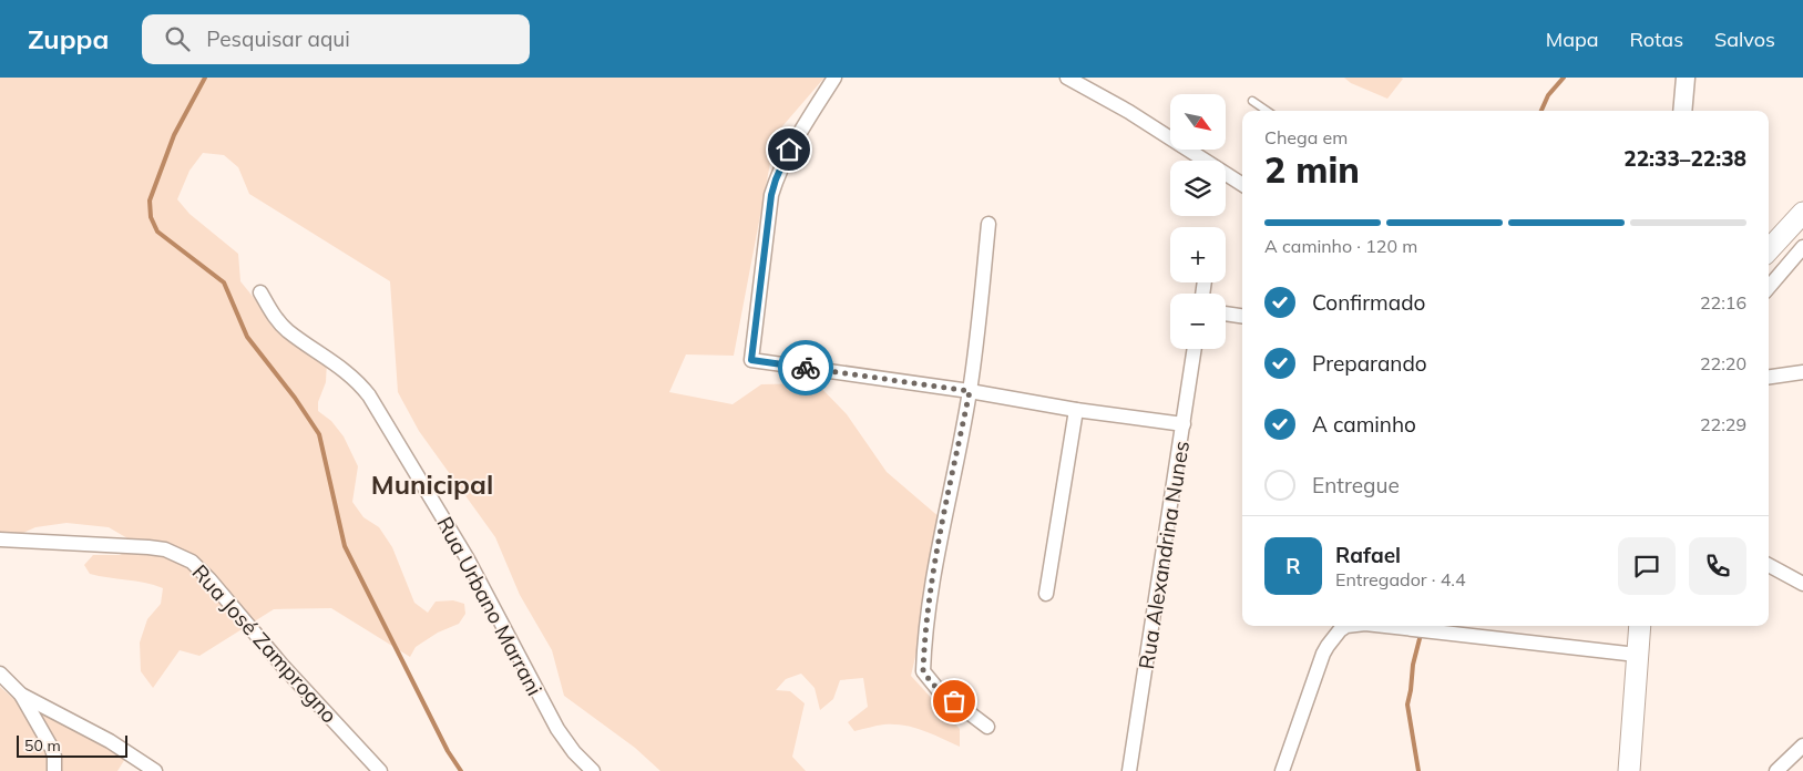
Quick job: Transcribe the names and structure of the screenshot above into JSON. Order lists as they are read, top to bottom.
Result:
{
  "streets": {
    "street": ["Rua Alexandrina Nunes", "Rua Urbano Marrani", "Rua José Zamprogno"]
  },
  "districts": ["Municipal"],
  "scale_bar": "50 m",
  "north": "bottom right",
  "page": {
    "header": "Zuppa",
    "search": "Pesquisar aqui",
    "nav": ["Mapa", "Rotas", "Salvos"],
    "map_buttons": ["+", "−"],
    "heading": ["2 min", "Chega em", "22:33–22:38"],
    "panel": ["Rafael", "Entregador · 4.4"],
    "bar": "A caminho · 120 m",
    "list": [
      ["Confirmado", "22:16"],
      ["Preparando", "22:20"],
      ["A caminho", "22:29"],
      "Entregue"
    ],
    "round": "R",
    "scale": "50 m"
  }
}
